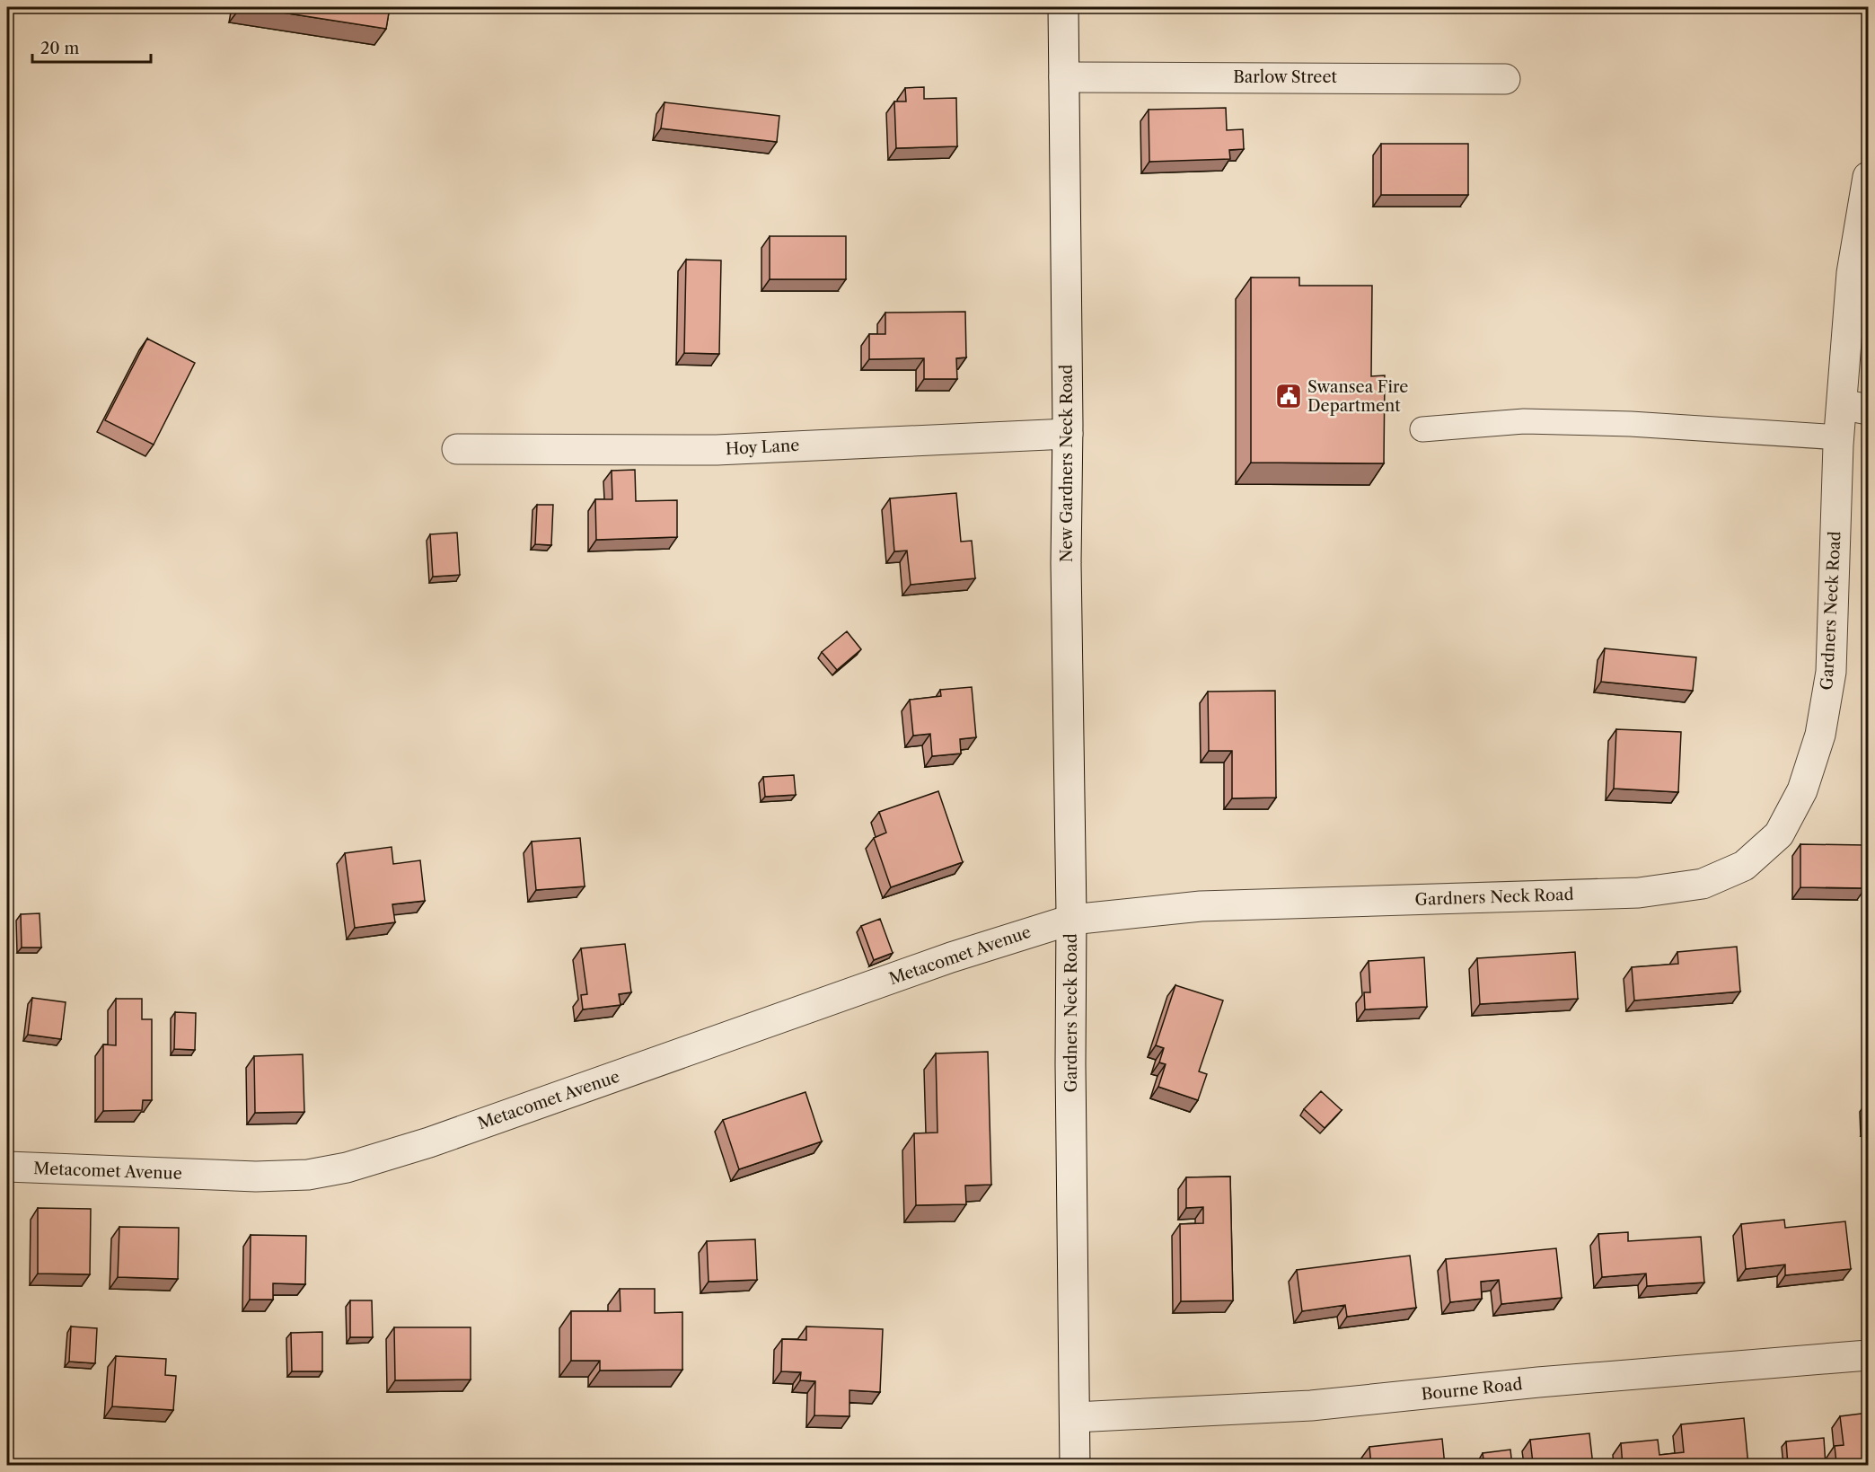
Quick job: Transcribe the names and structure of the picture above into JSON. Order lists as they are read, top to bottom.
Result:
{
  "streets": {
    "street": [
      "Barlow Street",
      "Hoy Lane",
      "New Gardners Neck Road",
      "Gardners Neck Road",
      "Metacomet Avenue",
      "Bourne Road"
    ]
  },
  "crossings": [
    ["Barlow Street", "New Gardners Neck Road"],
    ["Hoy Lane", "New Gardners Neck Road"],
    ["New Gardners Neck Road", "Gardners Neck Road"],
    ["New Gardners Neck Road", "Metacomet Avenue"],
    ["Gardners Neck Road", "Metacomet Avenue"],
    ["Gardners Neck Road", "Bourne Road"]
  ],
  "places": {
    "public building": ["Swansea Fire Department"]
  },
  "scale_bar": "20 m"
}
